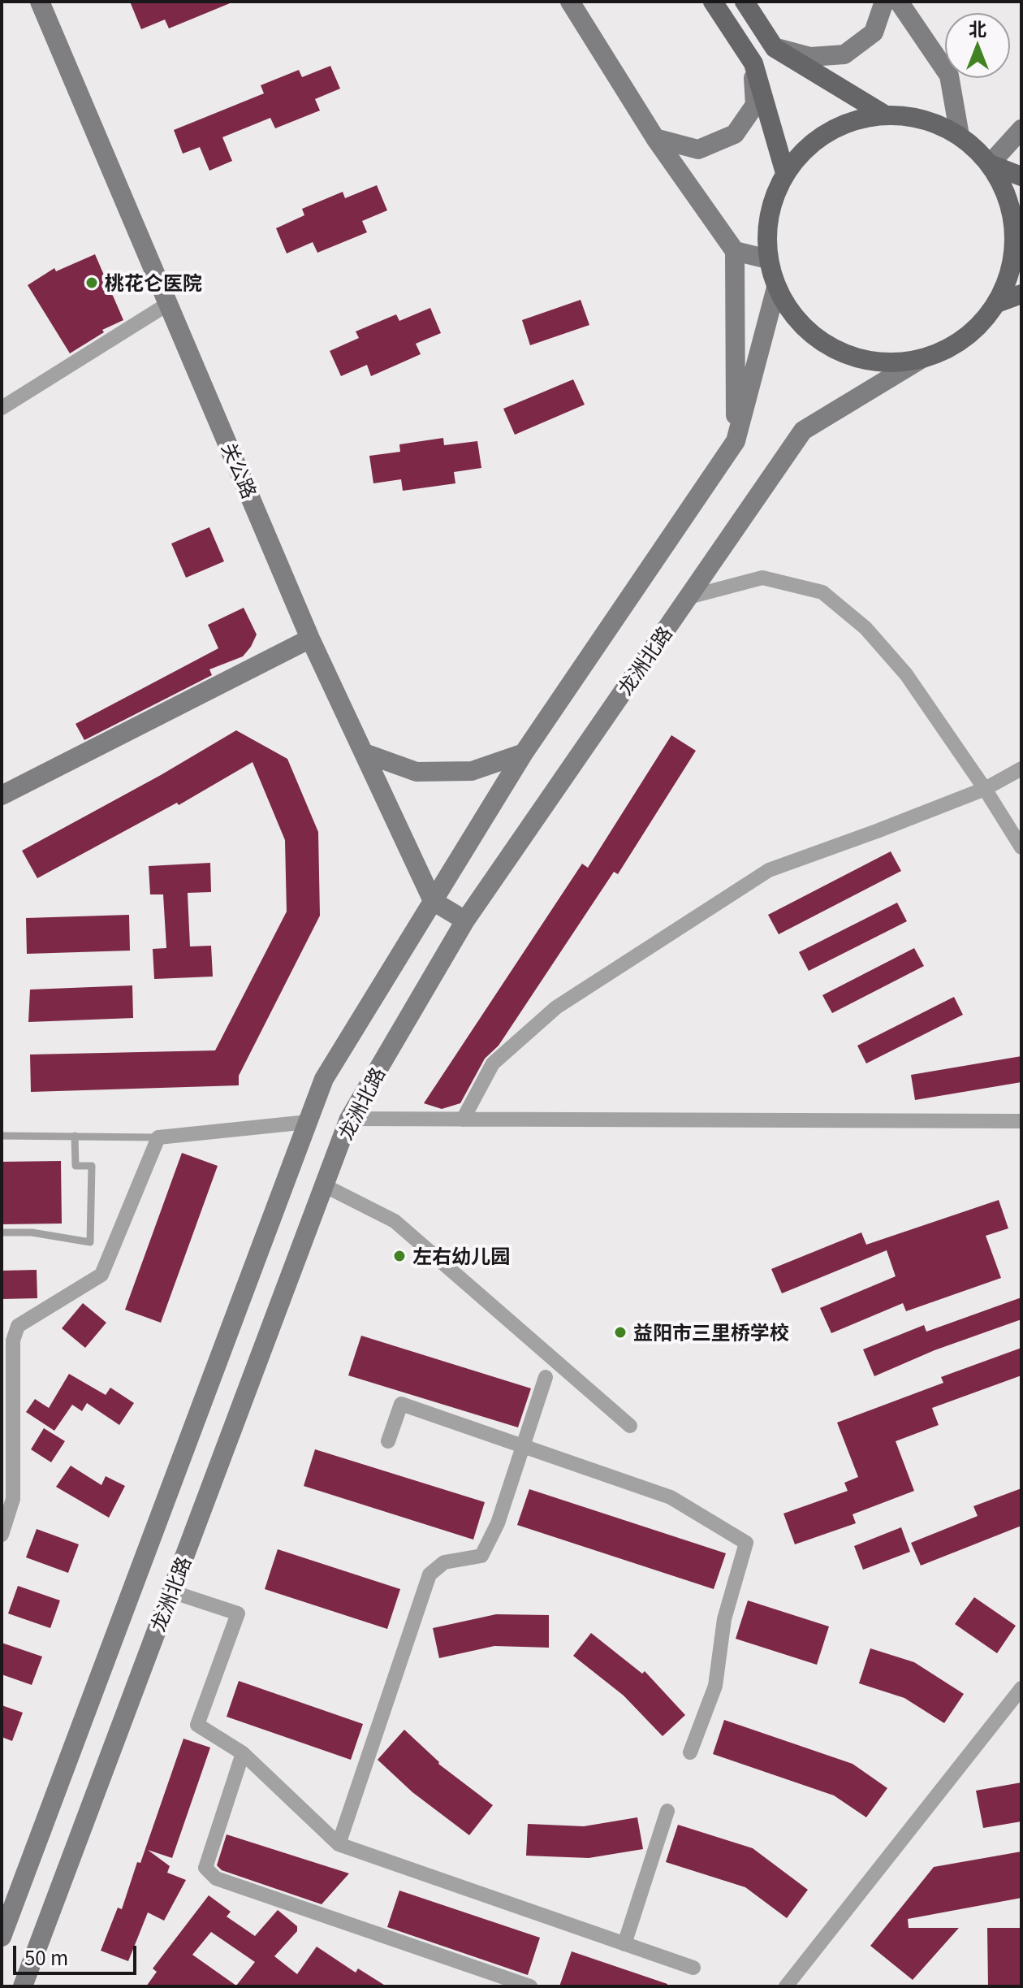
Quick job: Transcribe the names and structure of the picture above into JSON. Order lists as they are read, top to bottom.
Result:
{
  "streets": {
    "main road": ["关公路", "龙洲北路"]
  },
  "crossings": [
    ["关公路", "龙洲北路"]
  ],
  "places": ["桃花仑医院", "左右幼儿园", "益阳市三里桥学校"],
  "scale_bar": "50 m",
  "north": "top"
}
